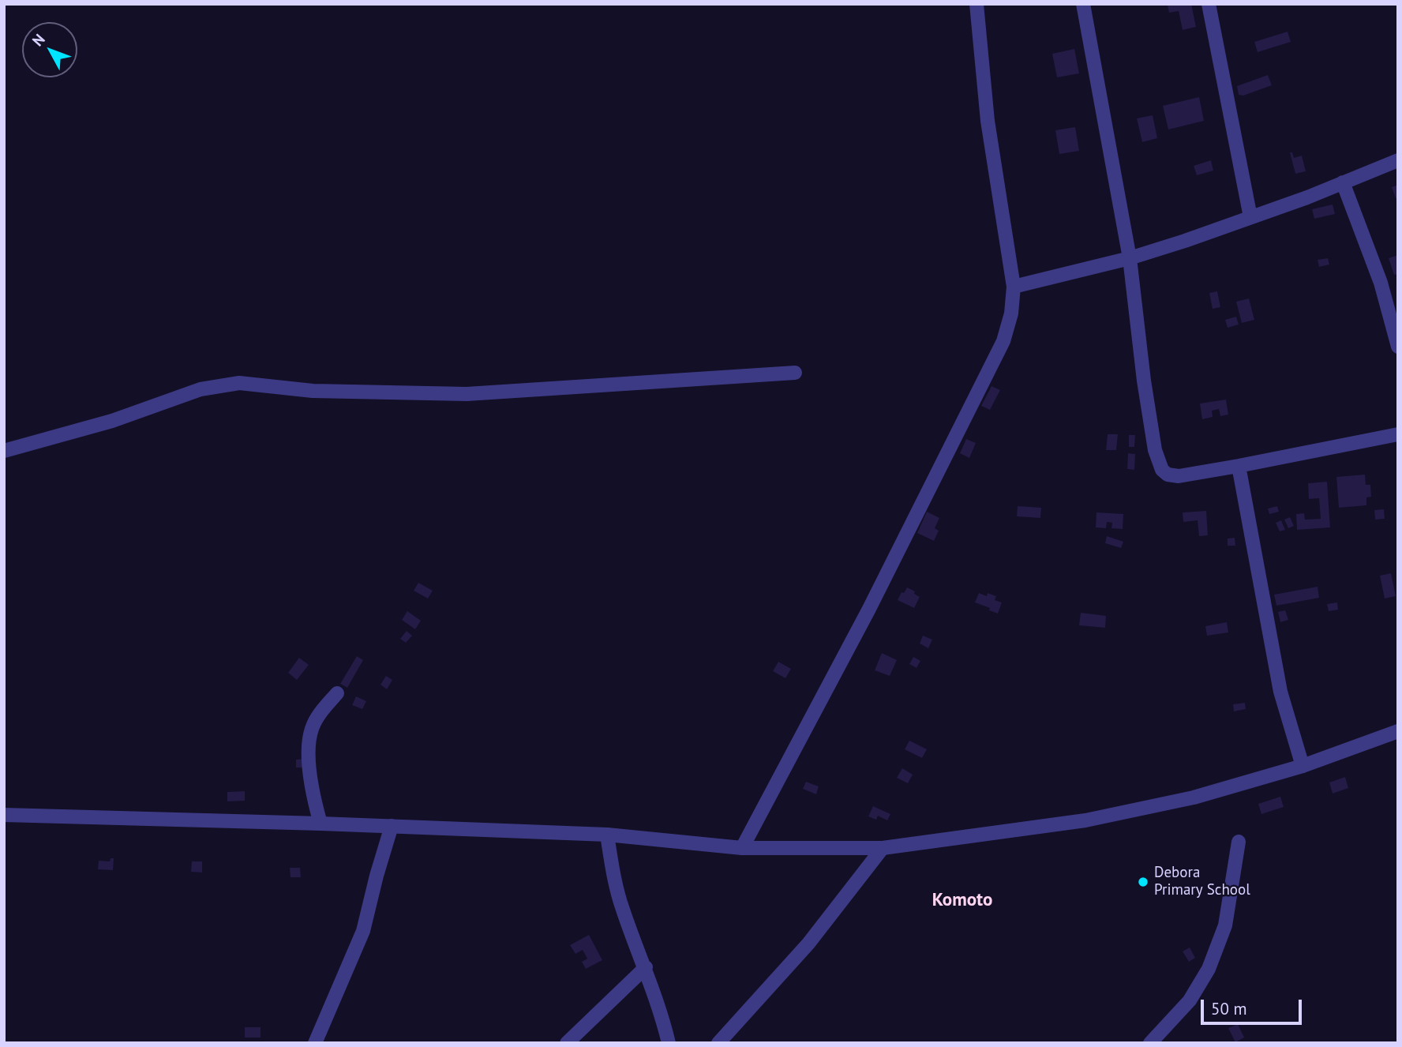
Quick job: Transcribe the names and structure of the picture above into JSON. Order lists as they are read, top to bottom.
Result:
{
  "districts": ["Komoto"],
  "places": ["Debora Primary School"],
  "scale_bar": "50 m",
  "north": "top left"
}
